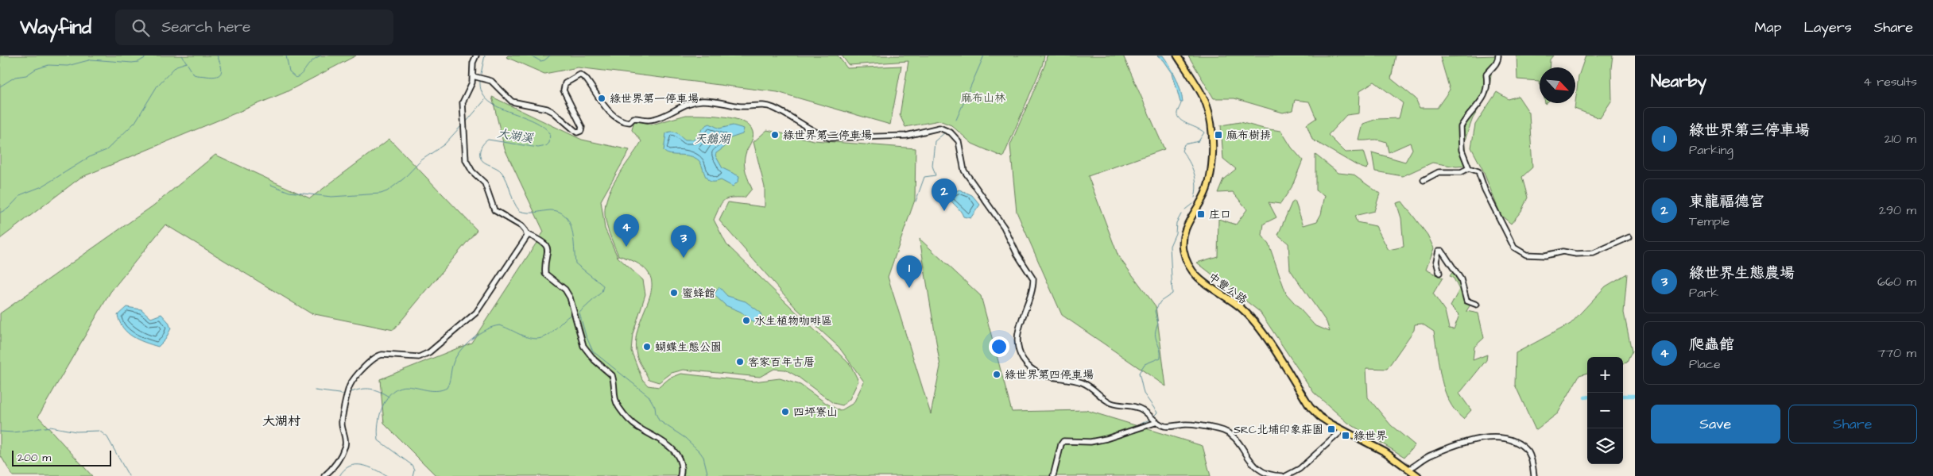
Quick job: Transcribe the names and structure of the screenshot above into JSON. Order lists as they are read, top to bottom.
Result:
{
  "streets": {
    "main road": ["中豐公路"]
  },
  "districts": ["大湖村"],
  "water": ["大湖溪", "天鵝湖"],
  "parks": ["麻布山林"],
  "places": {
    "other": [
      "綠世界第一停車場",
      "綠世界第二停車場",
      "蜜蜂館",
      "水生植物咖啡區",
      "蝴蝶生態公園",
      "客家百年古厝",
      "綠世界第四停車場",
      "四坪寮山"
    ],
    "transit": [
      "麻布樹排",
      "庄口",
      "SRC北埔印象莊園",
      "綠世界"
    ]
  },
  "scale_bar": "200 m",
  "north": "bottom right",
  "page": {
    "header": "Wayfind",
    "search": "Search here",
    "nav": ["Map", "Layers", "Share"],
    "heading": ["Nearby", "4 results"],
    "list": [
      {
        "mark": "1",
        "name": "綠世界第三停車場",
        "note": "Parking",
        "value": "210 m"
      },
      {
        "mark": "2",
        "name": "東龍福德宮",
        "note": "Temple",
        "value": "290 m"
      },
      {
        "mark": "3",
        "name": "綠世界生態農場",
        "note": "Park",
        "value": "660 m"
      },
      {
        "mark": "4",
        "name": "爬蟲館",
        "note": "Place",
        "value": "770 m"
      }
    ],
    "pins": [
      "2",
      "4",
      "3",
      "1"
    ],
    "map_buttons": ["+", "−"],
    "buttons": ["Save", "Share"],
    "scale": "200 m"
  }
}
